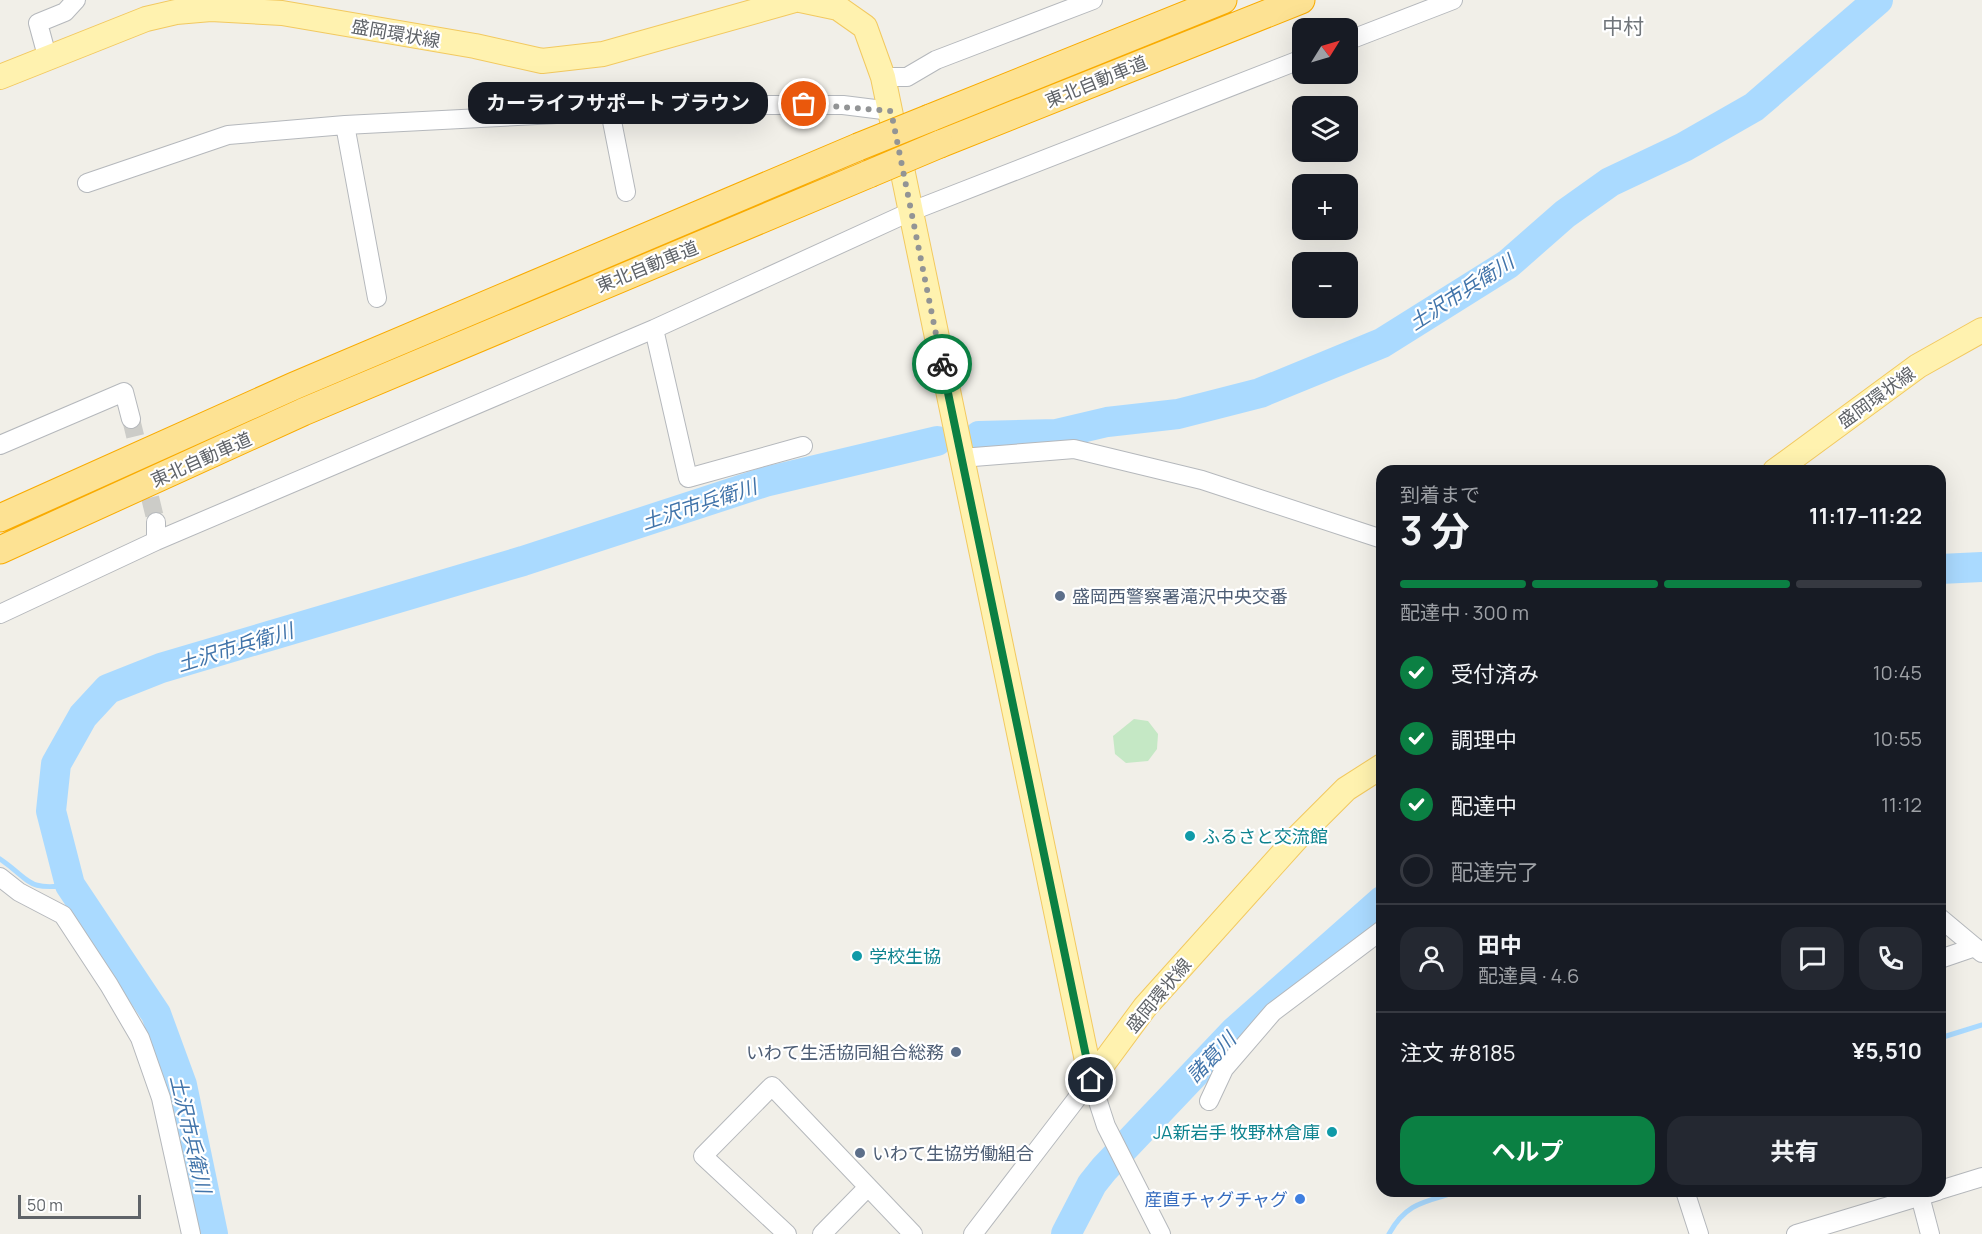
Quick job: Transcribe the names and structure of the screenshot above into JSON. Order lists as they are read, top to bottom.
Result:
{
  "streets": {
    "highway": ["東北自動車道"],
    "main road": ["盛岡環状線"]
  },
  "districts": ["中村"],
  "water": ["土沢市兵衛川", "諸葛川"],
  "places": [
    "カーライフサポート ブラウン",
    "盛岡西警察署滝沢中央交番",
    "ふるさと交流館",
    "学校生協",
    "いわて生活協同組合総務",
    "JA新岩手 牧野林倉庫",
    "いわて生協労働組合",
    "産直チャグチャグ"
  ],
  "scale_bar": "50 m",
  "north": "top right",
  "page": {
    "map_buttons": ["+", "−"],
    "bubble": "カーライフサポート ブラウン",
    "heading": ["3 分", "到着まで", "11:17–11:22"],
    "panel": [
      "田中",
      "配達員 · 4.6",
      "注文 #8185",
      "¥5,510"
    ],
    "bar": "配達中 · 300 m",
    "list": [
      ["受付済み", "10:45"],
      ["調理中", "10:55"],
      ["配達中", "11:12"],
      "配達完了"
    ],
    "buttons": ["ヘルプ", "共有"],
    "scale": "50 m"
  }
}
